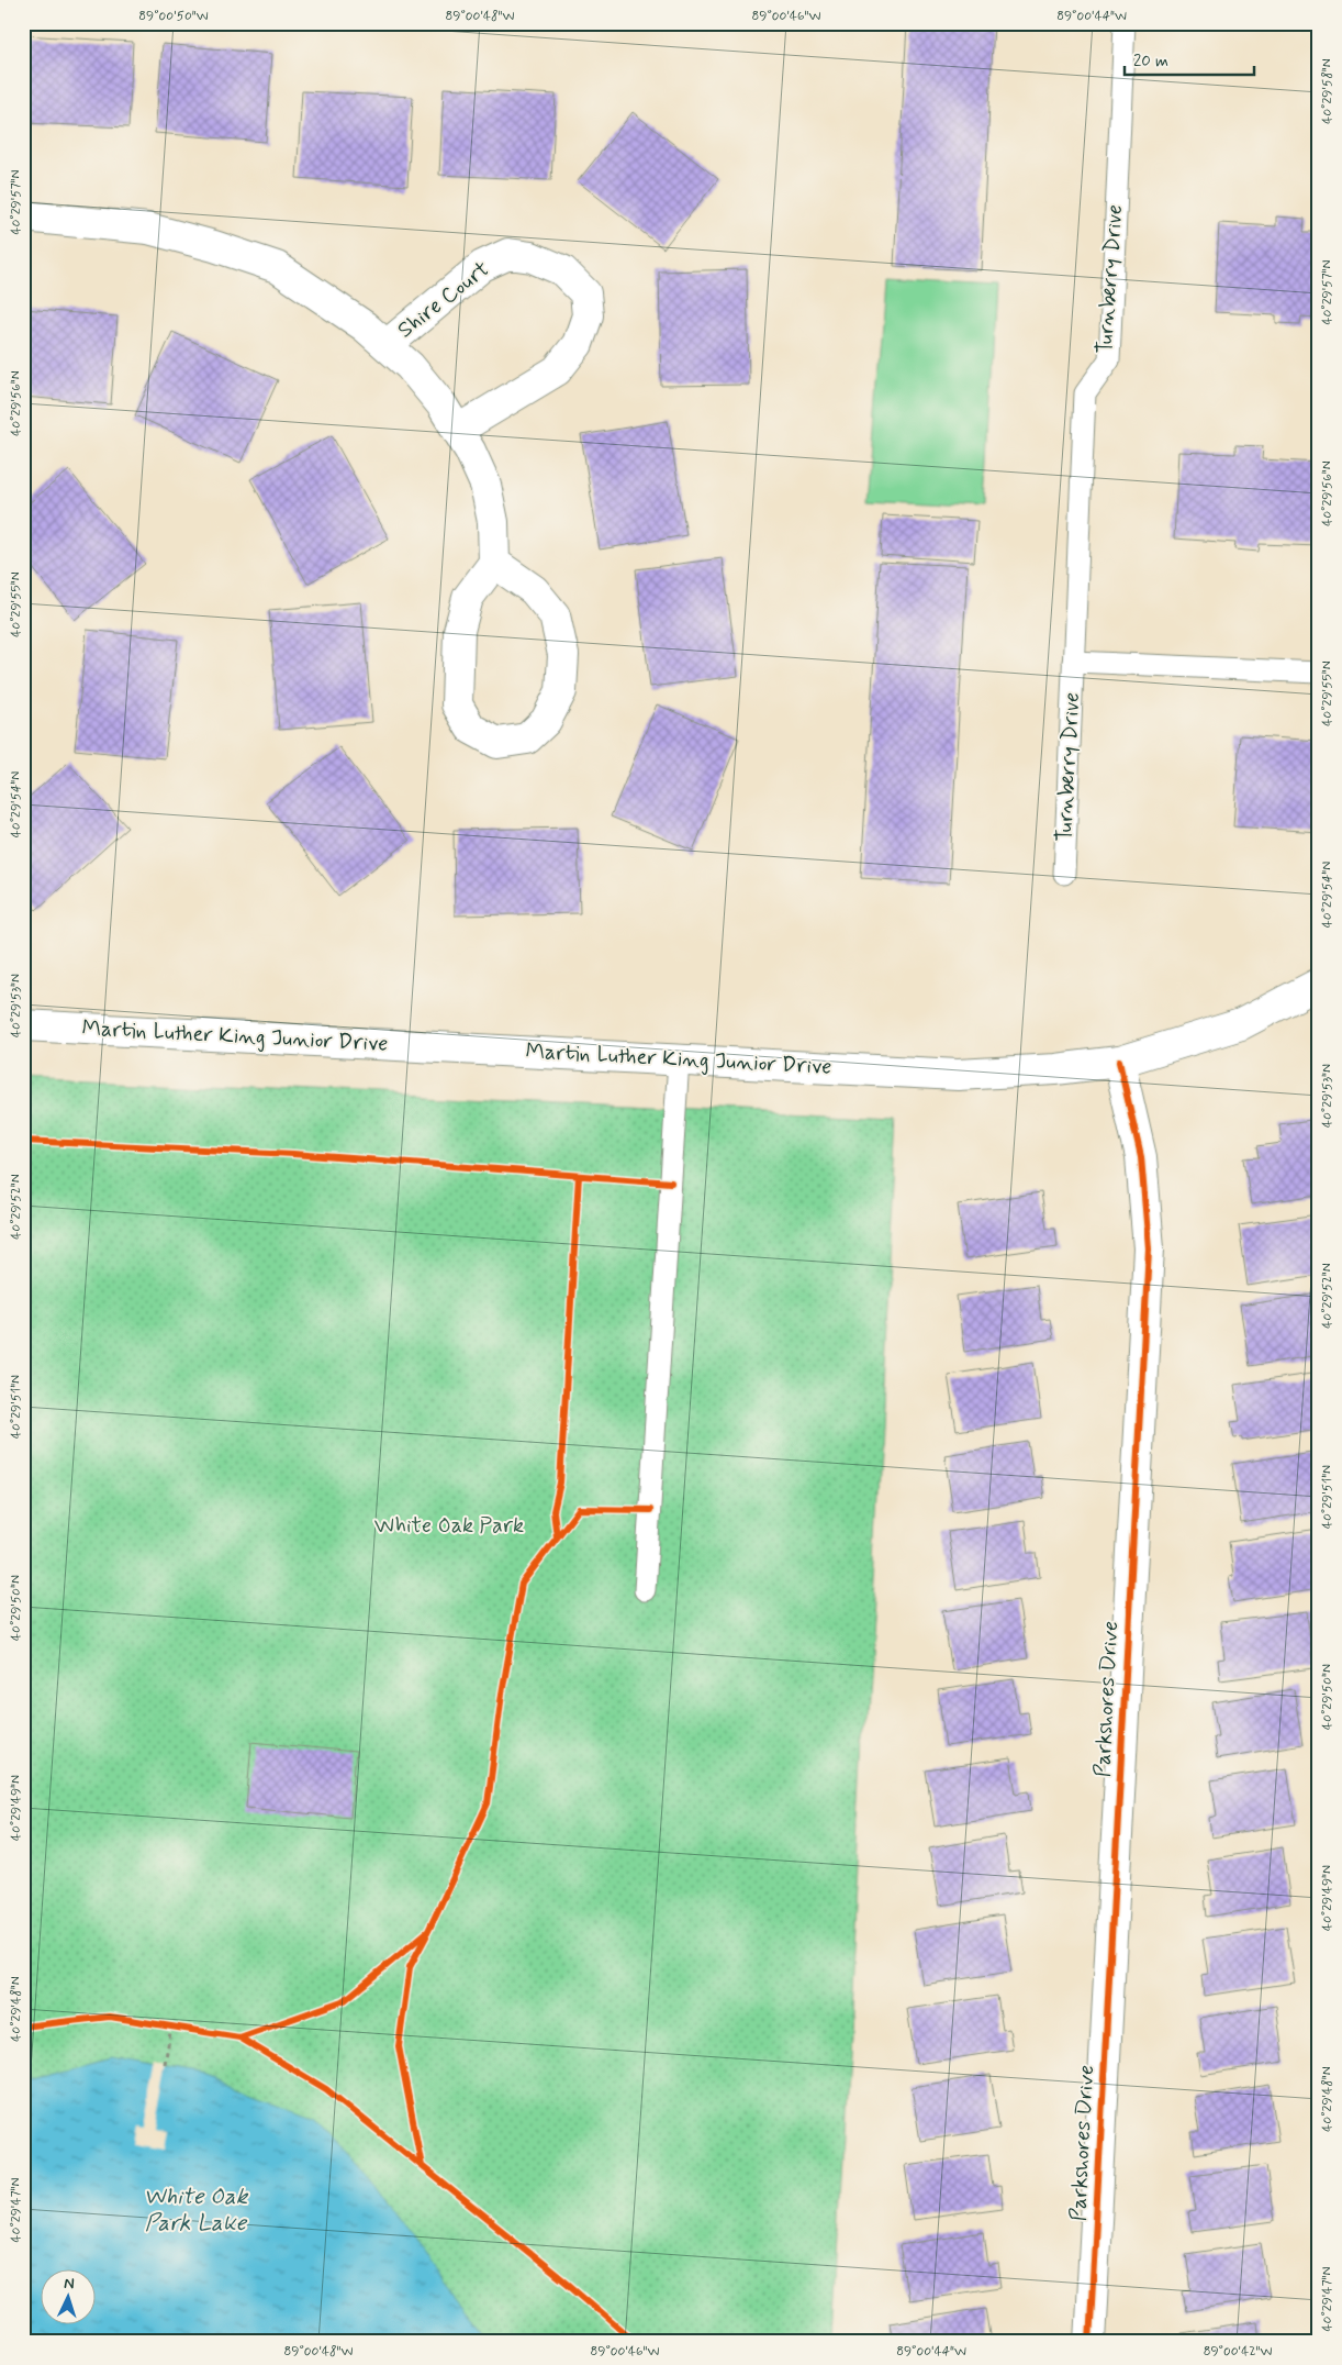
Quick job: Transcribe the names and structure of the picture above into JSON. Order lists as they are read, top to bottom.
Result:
{
  "streets": {
    "street": ["Shire Court", "Martin Luther King Junior Drive", "Parkshores Drive"],
    "lane": ["Turnberry Drive"]
  },
  "crossings": [
    ["Martin Luther King Junior Drive", "Parkshores Drive"]
  ],
  "water": ["White Oak Park Lake"],
  "parks": ["White Oak Park"],
  "scale_bar": "20 m",
  "north": "top",
  "coordinates": [
    "89°00'50\"W",
    "89°00'48\"W",
    "89°00'46\"W",
    "89°00'44\"W",
    "40°29'58\"N",
    "40°29'57\"N",
    "40°29'56\"N",
    "40°29'55\"N",
    "40°29'54\"N",
    "40°29'53\"N",
    "40°29'52\"N",
    "40°29'51\"N",
    "40°29'50\"N",
    "40°29'49\"N",
    "40°29'48\"N",
    "40°29'47\"N",
    "89°00'42\"W"
  ]
}
